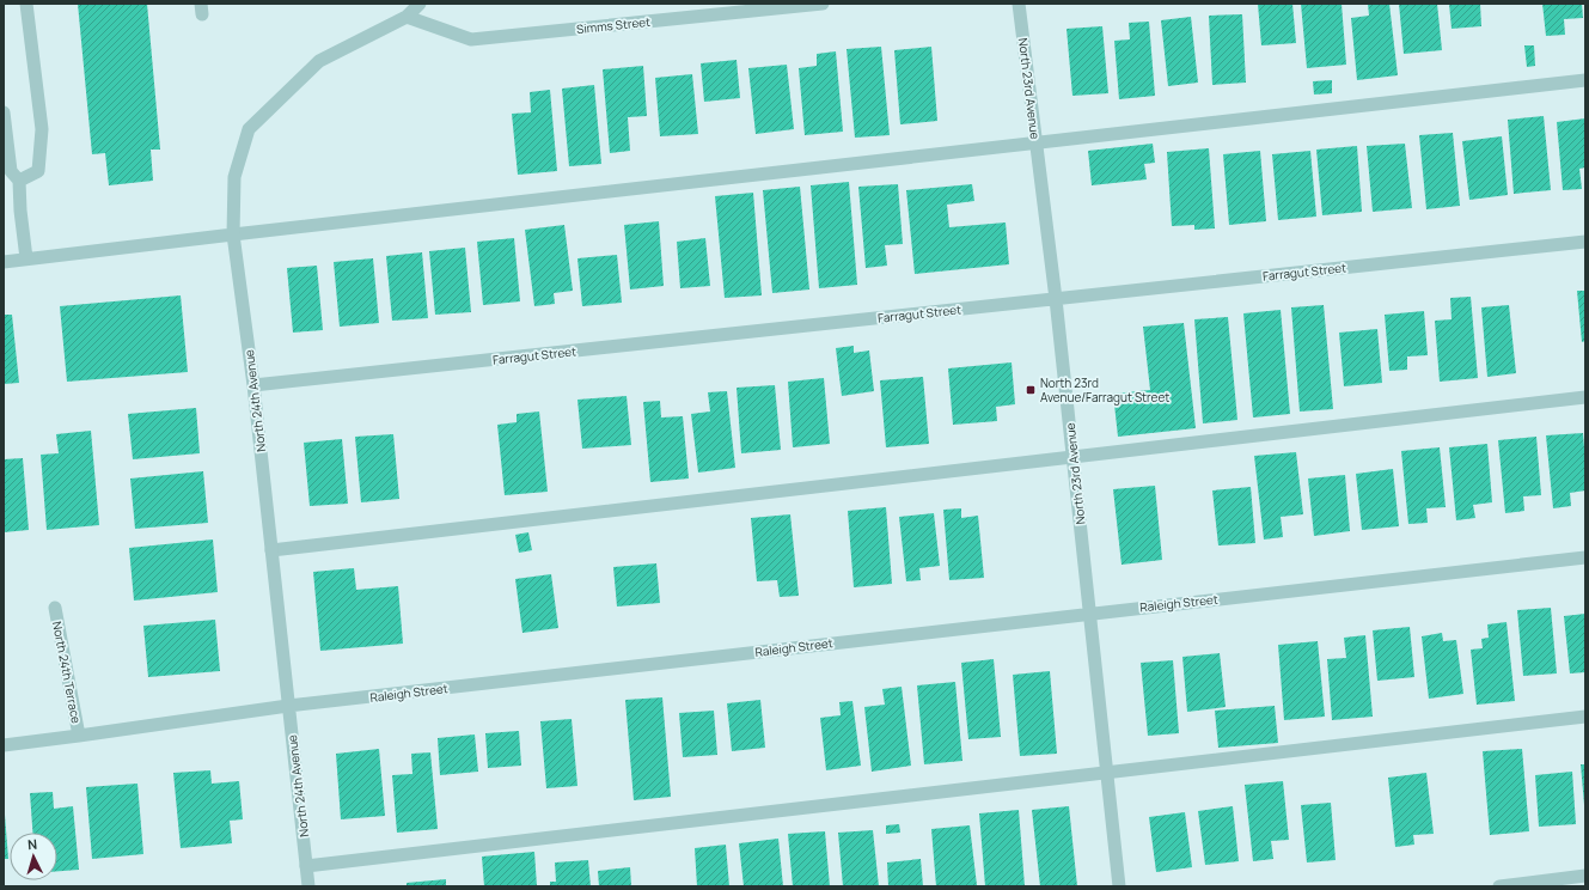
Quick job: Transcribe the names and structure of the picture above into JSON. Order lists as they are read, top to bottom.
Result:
{
  "streets": {
    "street": [
      "Simms Street",
      "North 23rd Avenue",
      "Farragut Street",
      "North 24th Avenue",
      "Raleigh Street",
      "North 24th Terrace"
    ]
  },
  "crossings": [
    ["Simms Street", "North 24th Avenue"],
    ["North 23rd Avenue", "Farragut Street"],
    ["North 23rd Avenue", "Raleigh Street"],
    ["Farragut Street", "North 24th Avenue"],
    ["North 24th Avenue", "Raleigh Street"],
    ["Raleigh Street", "North 24th Terrace"]
  ],
  "places": {
    "transit": ["North 23rd Avenue/Farragut Street"]
  },
  "north": "top"
}
